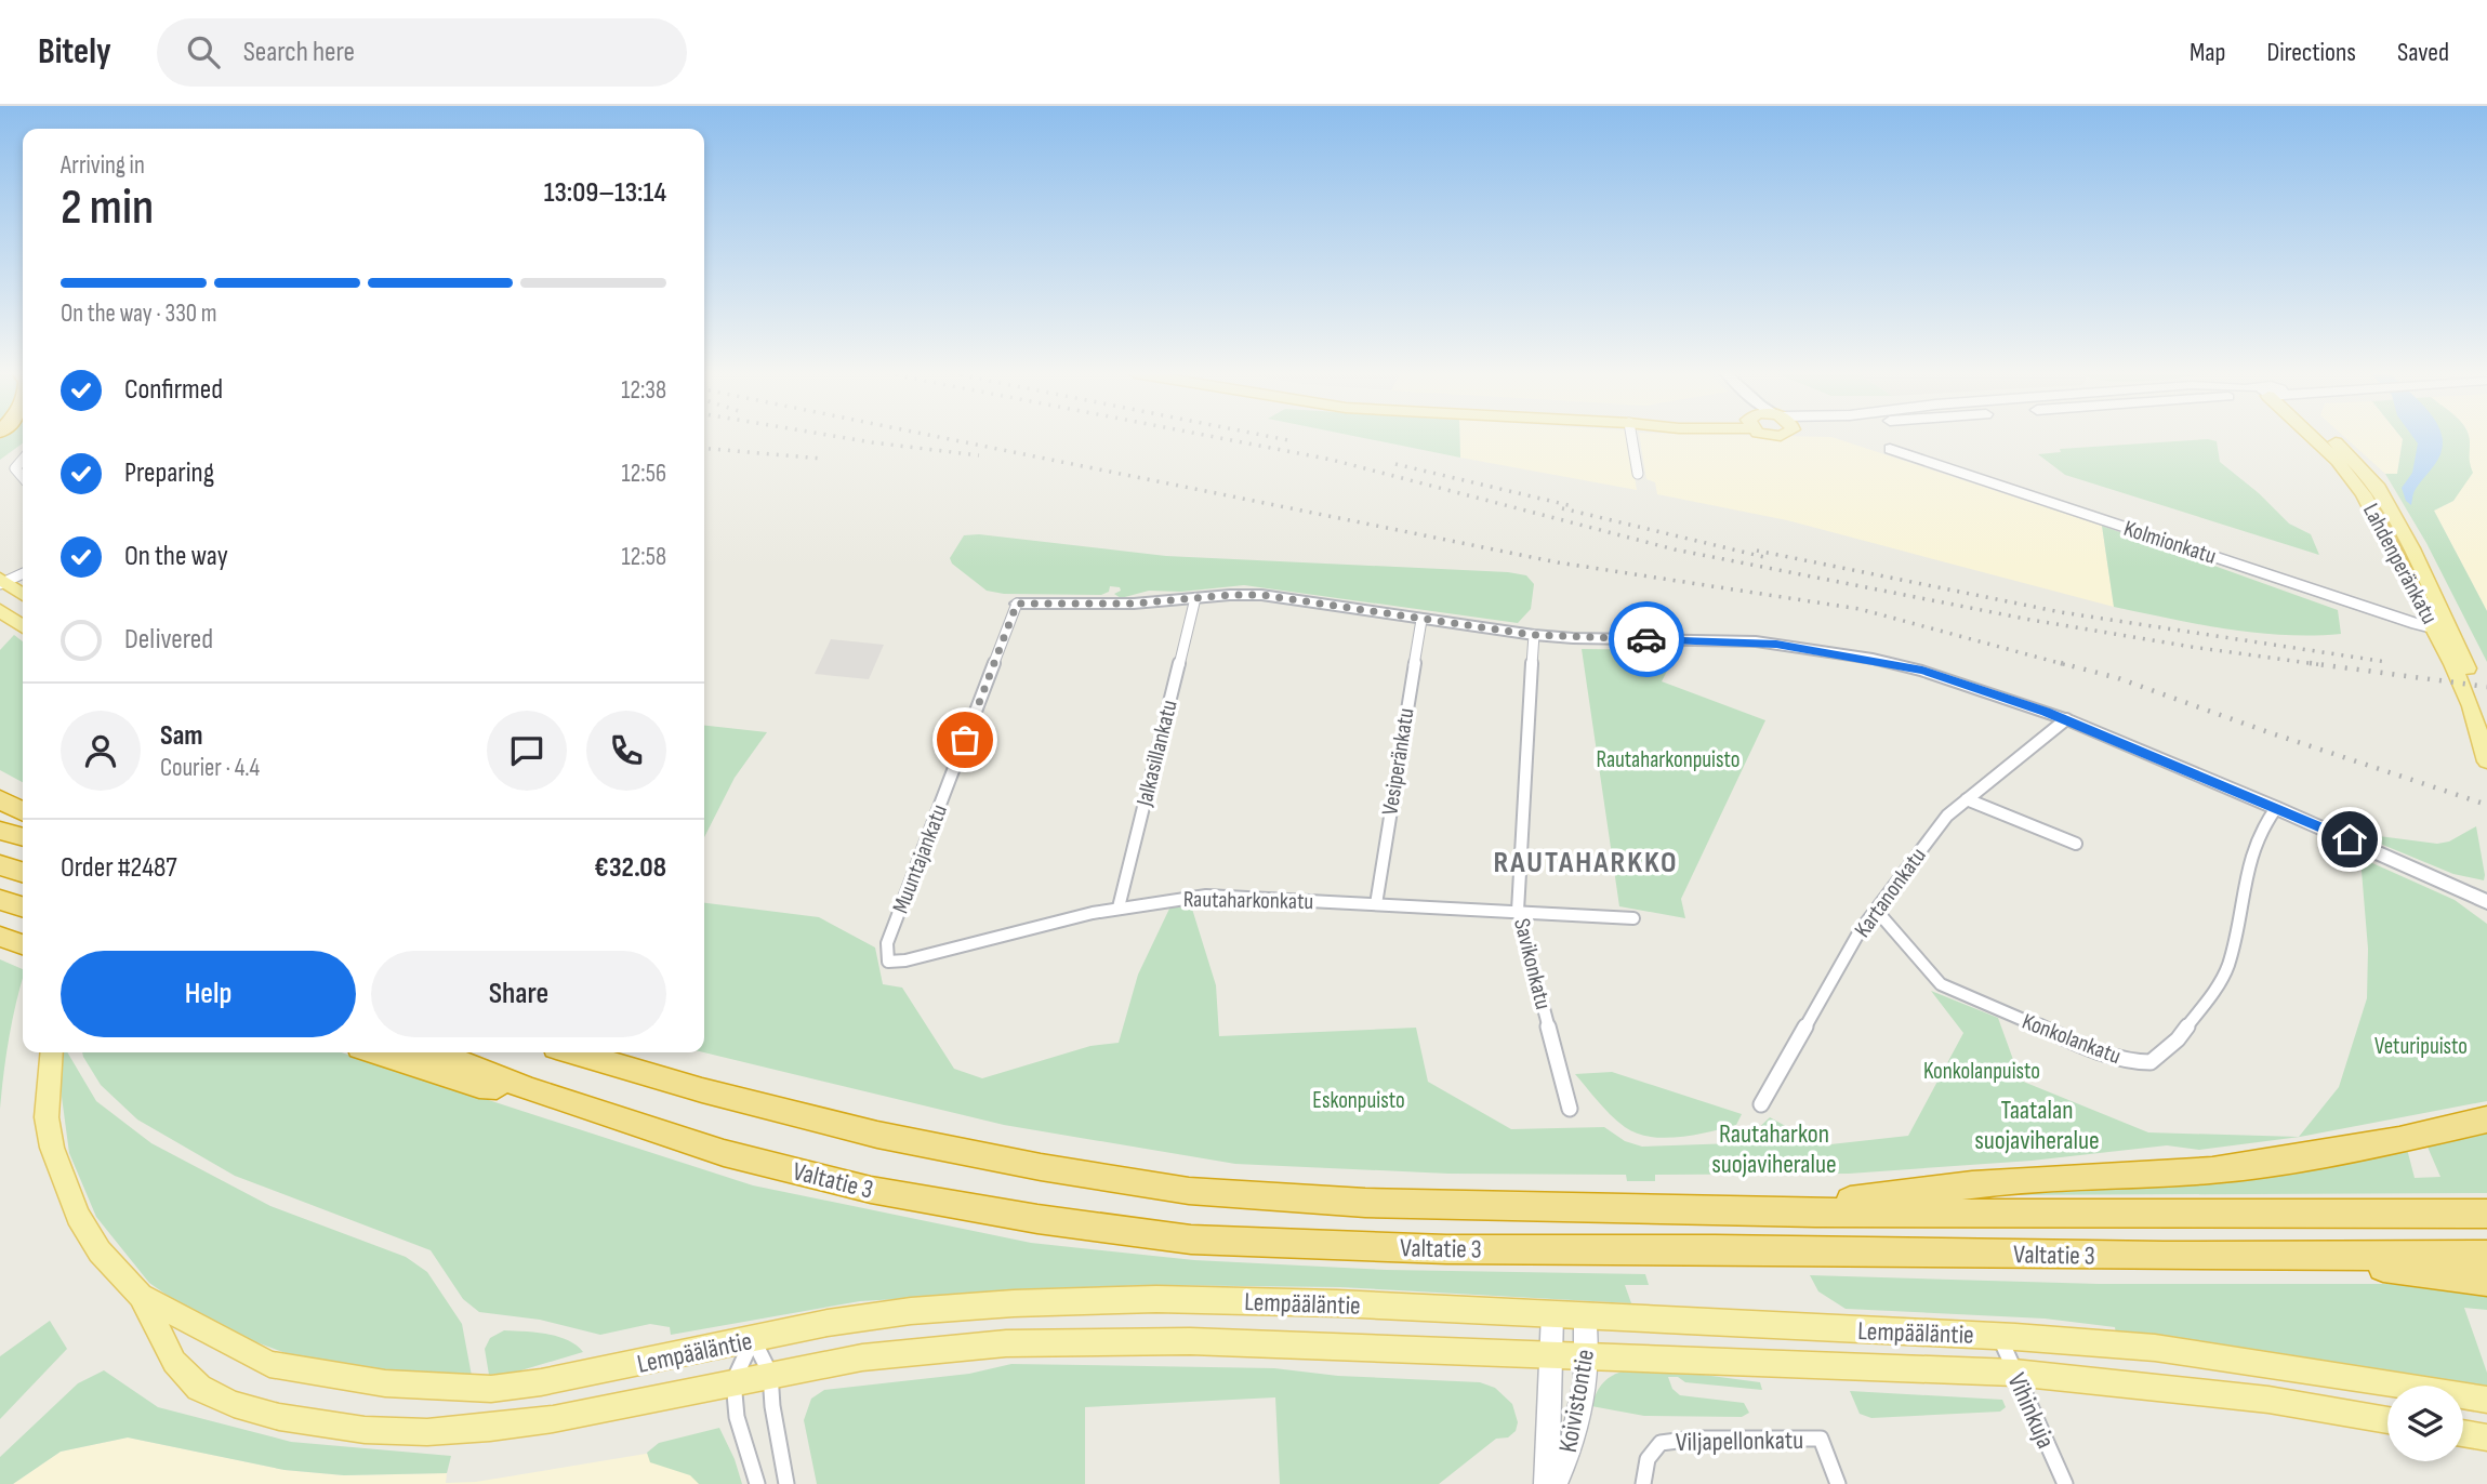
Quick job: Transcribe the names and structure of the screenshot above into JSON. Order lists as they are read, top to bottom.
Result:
{
  "streets": {
    "highway": ["Valtatie 3"],
    "main road": [
      "Kolmionkatu",
      "Lahdenperänkatu",
      "Lempääläntie",
      "Koivistontie"
    ],
    "street": [
      "Jalkasillankatu",
      "Vesiperänkatu",
      "Muuntajankatu",
      "Kartanonkatu",
      "Rautaharkonkatu",
      "Savikonkatu",
      "Konkolankatu",
      "Vihinkuja",
      "Viljapellonkatu"
    ]
  },
  "crossings": [
    ["Kolmionkatu", "Lahdenperänkatu"],
    ["Jalkasillankatu", "Rautaharkonkatu"],
    ["Vesiperänkatu", "Rautaharkonkatu"],
    ["Muuntajankatu", "Rautaharkonkatu"],
    ["Kartanonkatu", "Konkolankatu"],
    ["Rautaharkonkatu", "Savikonkatu"],
    ["Lempääläntie", "Koivistontie"],
    ["Lempääläntie", "Vihinkuja"]
  ],
  "districts": ["RAUTAHARKKO"],
  "parks": [
    "Rautaharkonpuisto",
    "Veturipuisto",
    "Konkolanpuisto",
    "Eskonpuisto",
    "Taatalan suojaviheralue",
    "Rautaharkon suojaviheralue"
  ],
  "page": {
    "header": "Bitely",
    "search": "Search here",
    "nav": ["Map", "Directions", "Saved"],
    "heading": ["2 min", "Arriving in", "13:09–13:14"],
    "panel": [
      "Sam",
      "Courier · 4.4",
      "Order #2487",
      "€32.08"
    ],
    "bar": "On the way · 330 m",
    "list": [
      ["Confirmed", "12:38"],
      ["Preparing", "12:56"],
      ["On the way", "12:58"],
      "Delivered"
    ],
    "buttons": ["Help", "Share"]
  }
}
